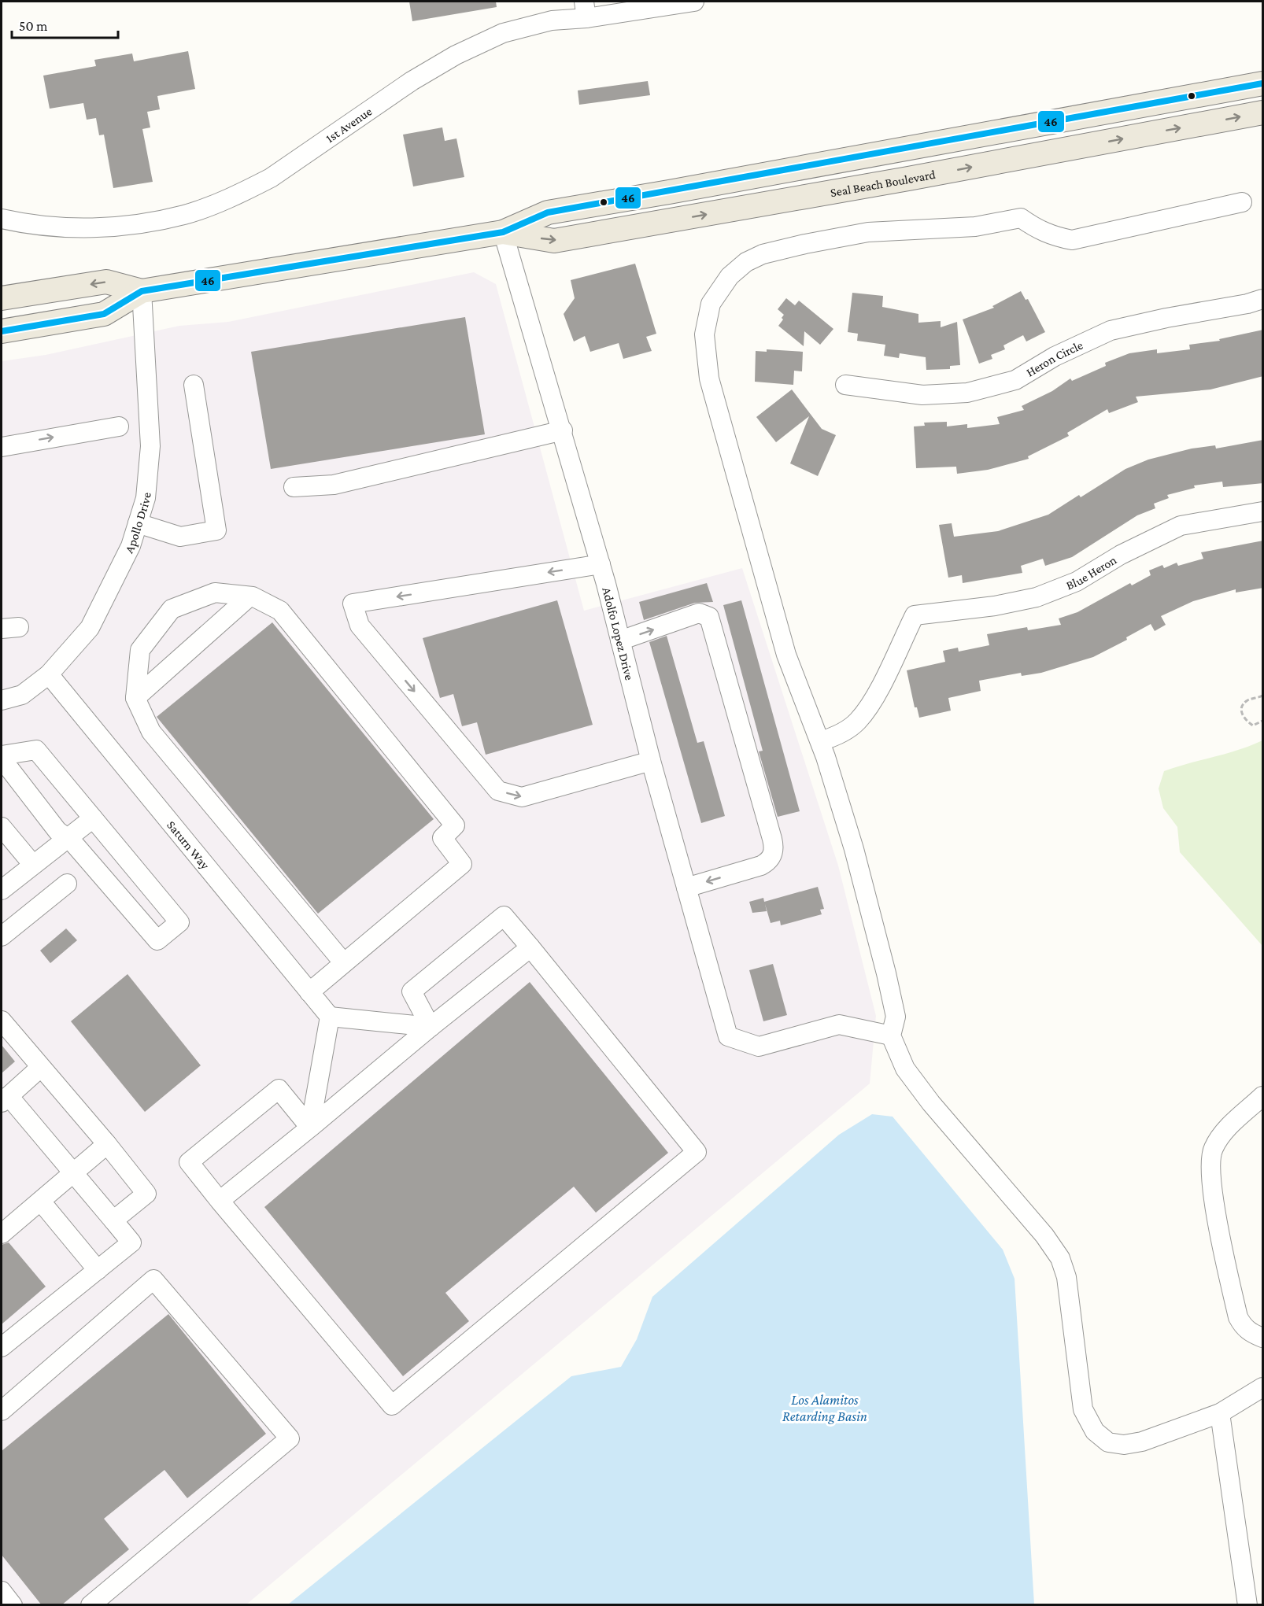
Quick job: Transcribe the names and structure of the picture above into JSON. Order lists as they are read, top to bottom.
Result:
{
  "streets": {
    "main road": ["Seal Beach Boulevard"],
    "street": [
      "1st Avenue",
      "Heron Circle",
      "Apollo Drive",
      "Blue Heron",
      "Adolfo Lopez Drive",
      "Saturn Way"
    ]
  },
  "crossings": [
    ["Seal Beach Boulevard", "Apollo Drive"],
    ["Seal Beach Boulevard", "Adolfo Lopez Drive"],
    ["Apollo Drive", "Saturn Way"]
  ],
  "water": ["Los Alamitos Retarding Basin"],
  "lines": ["transit line 46"],
  "scale_bar": "50 m"
}
